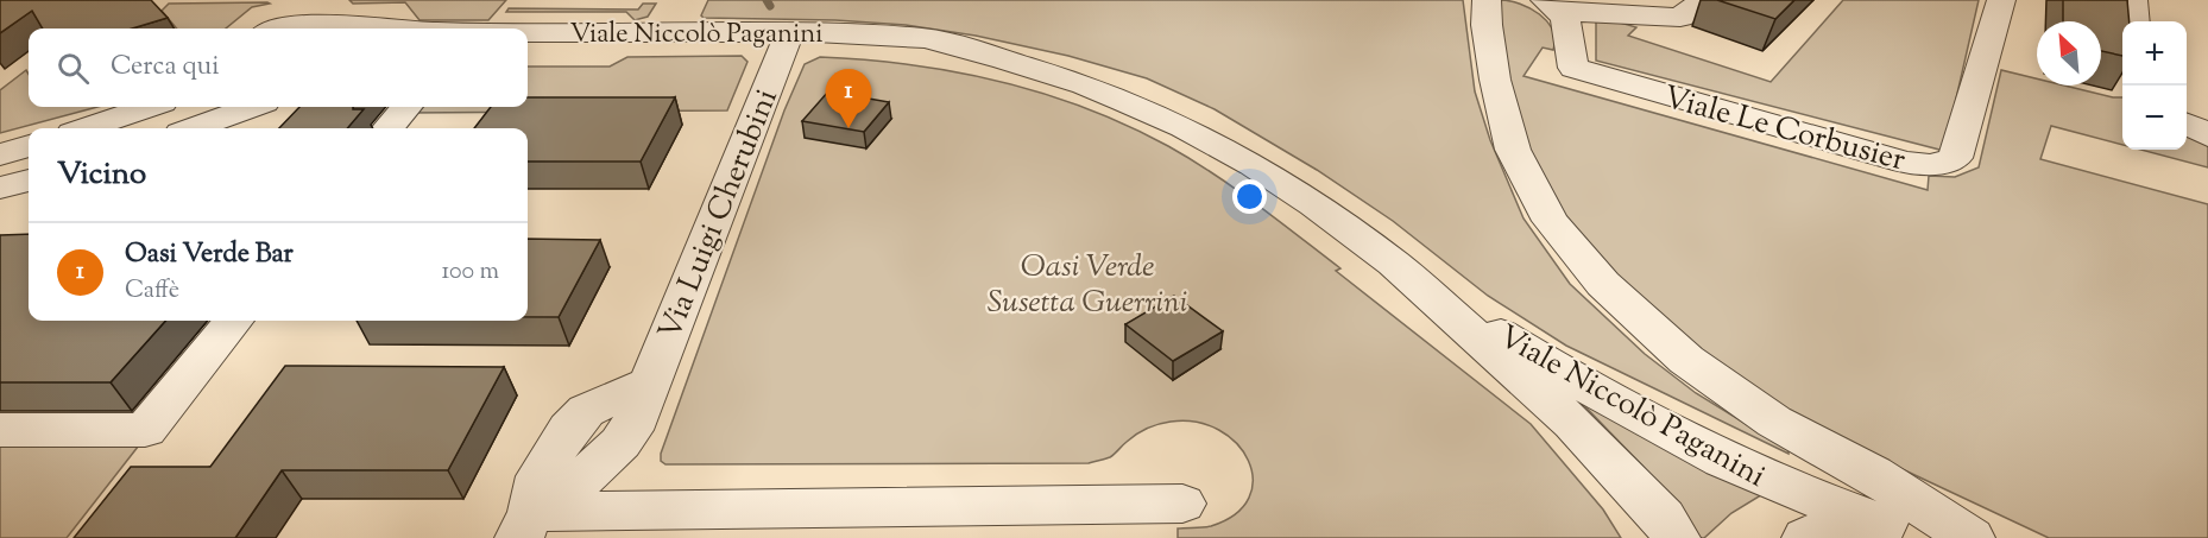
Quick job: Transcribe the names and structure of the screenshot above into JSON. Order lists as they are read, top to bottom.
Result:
{
  "streets": {
    "street": ["Viale Niccolò Paganini", "Viale Le Corbusier", "Via Luigi Cherubini"]
  },
  "crossings": [
    ["Viale Niccolò Paganini", "Via Luigi Cherubini"]
  ],
  "parks": ["Oasi Verde Susetta Guerrini"],
  "north": "top left",
  "page": {
    "map_buttons": ["+", "−"],
    "search": "Cerca qui",
    "pins": "1",
    "heading": "Vicino",
    "list": [
      {
        "mark": "1",
        "name": "Oasi Verde Bar",
        "note": "Caffè",
        "value": "100 m"
      }
    ]
  }
}
